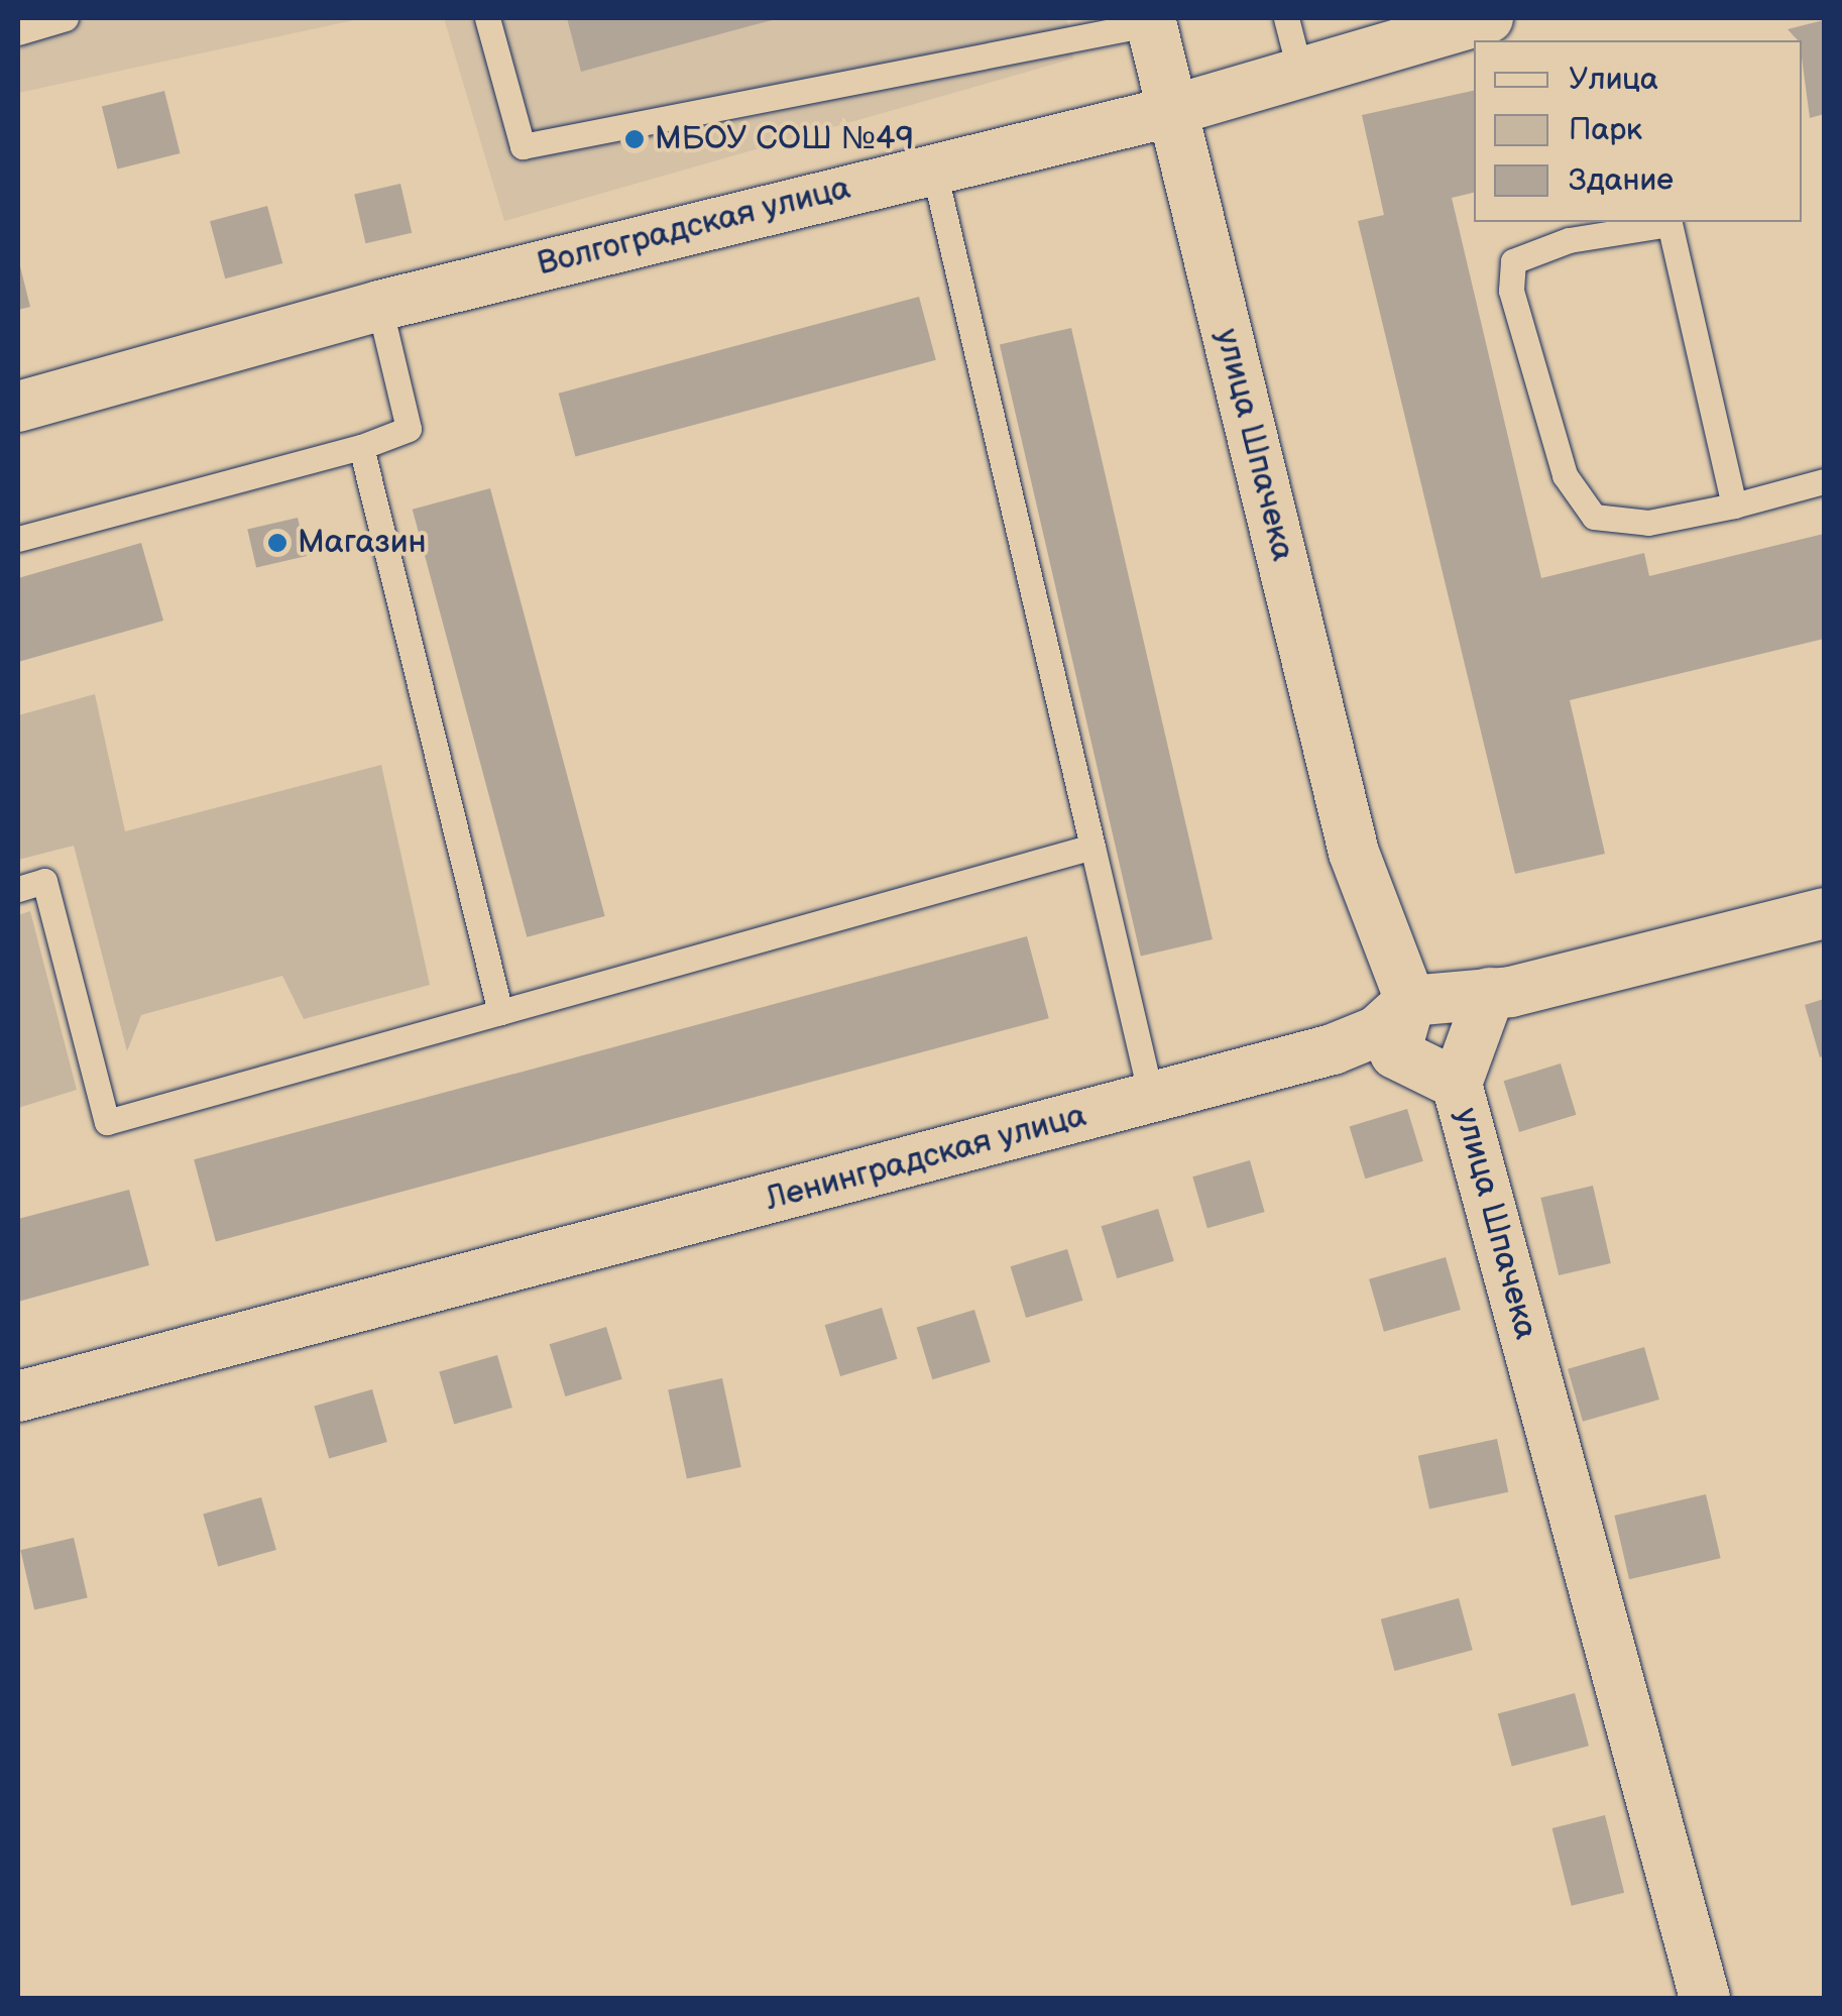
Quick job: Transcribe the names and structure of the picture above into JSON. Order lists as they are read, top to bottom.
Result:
{
  "streets": {
    "street": ["Волгоградская улица", "улица Шпачека", "Ленинградская улица"]
  },
  "crossings": [
    ["Волгоградская улица", "улица Шпачека"],
    ["улица Шпачека", "Ленинградская улица"]
  ],
  "places": ["МБОУ СОШ №49", "Магазин"],
  "legend": ["Улица", "Парк", "Здание"]
}
